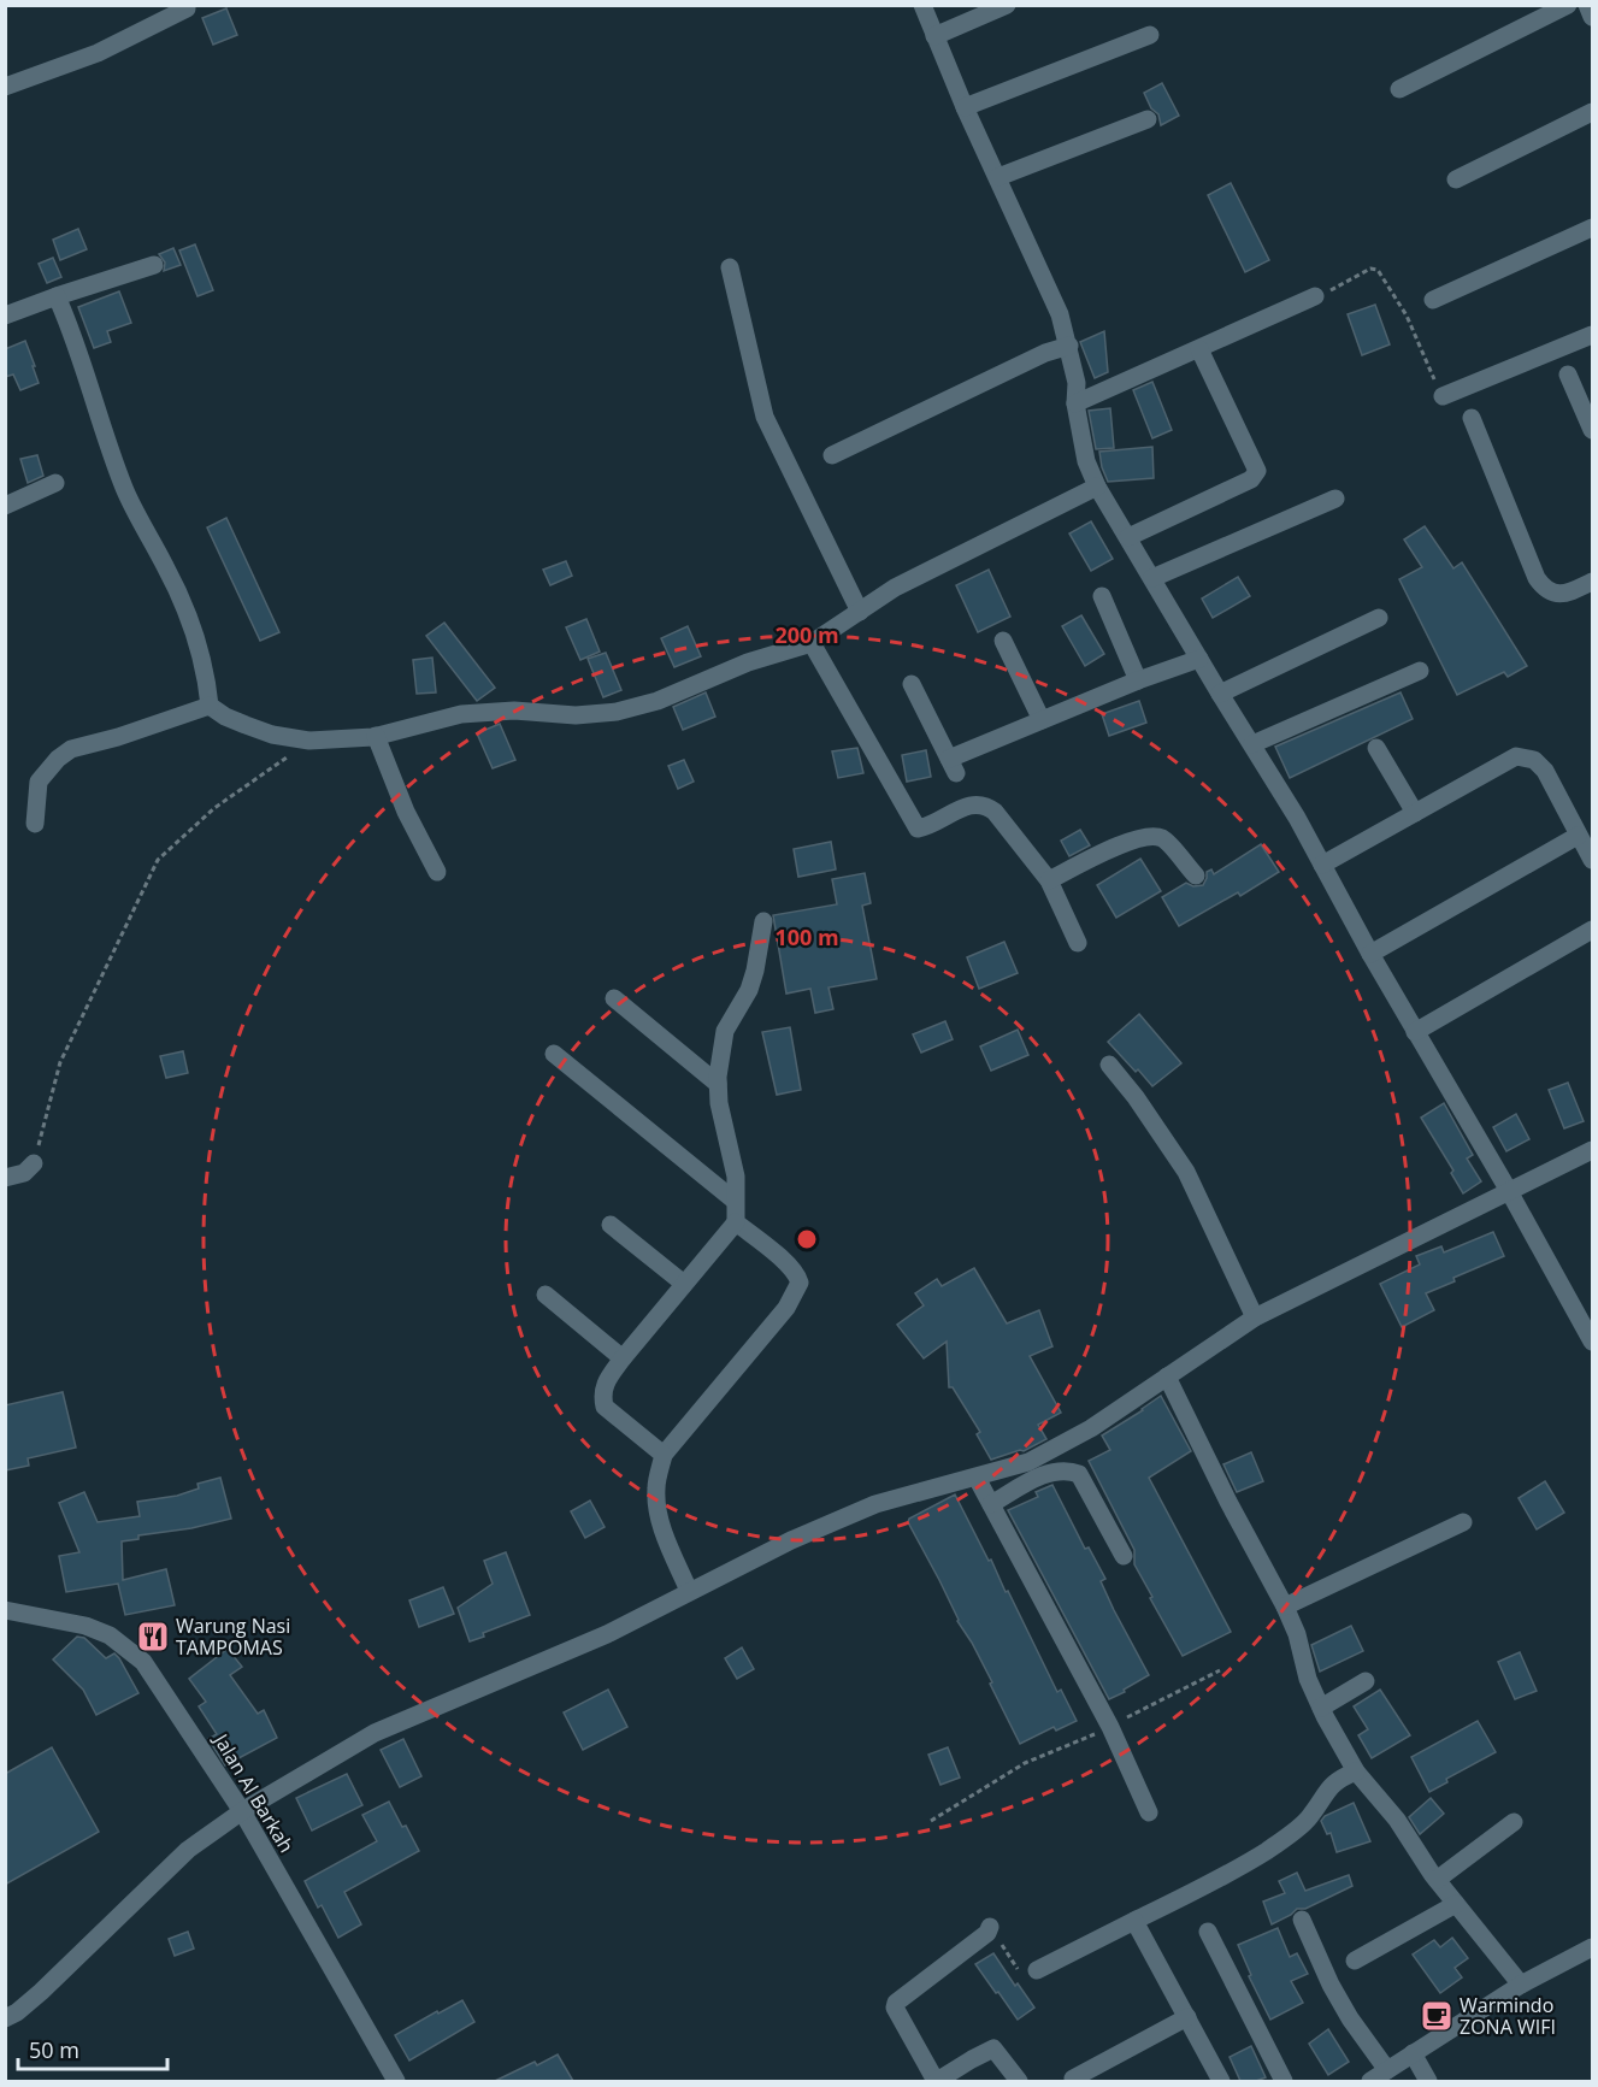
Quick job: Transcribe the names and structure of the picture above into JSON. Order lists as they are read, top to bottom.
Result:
{
  "streets": {
    "street": ["Jalan Al Barkah"]
  },
  "places": {
    "restaurant": ["Warung Nasi TAMPOMAS"],
    "cafe": ["Warmindo ZONA WIFI"]
  },
  "scale_bar": "50 m",
  "rings": ["200 m", "100 m"]
}
